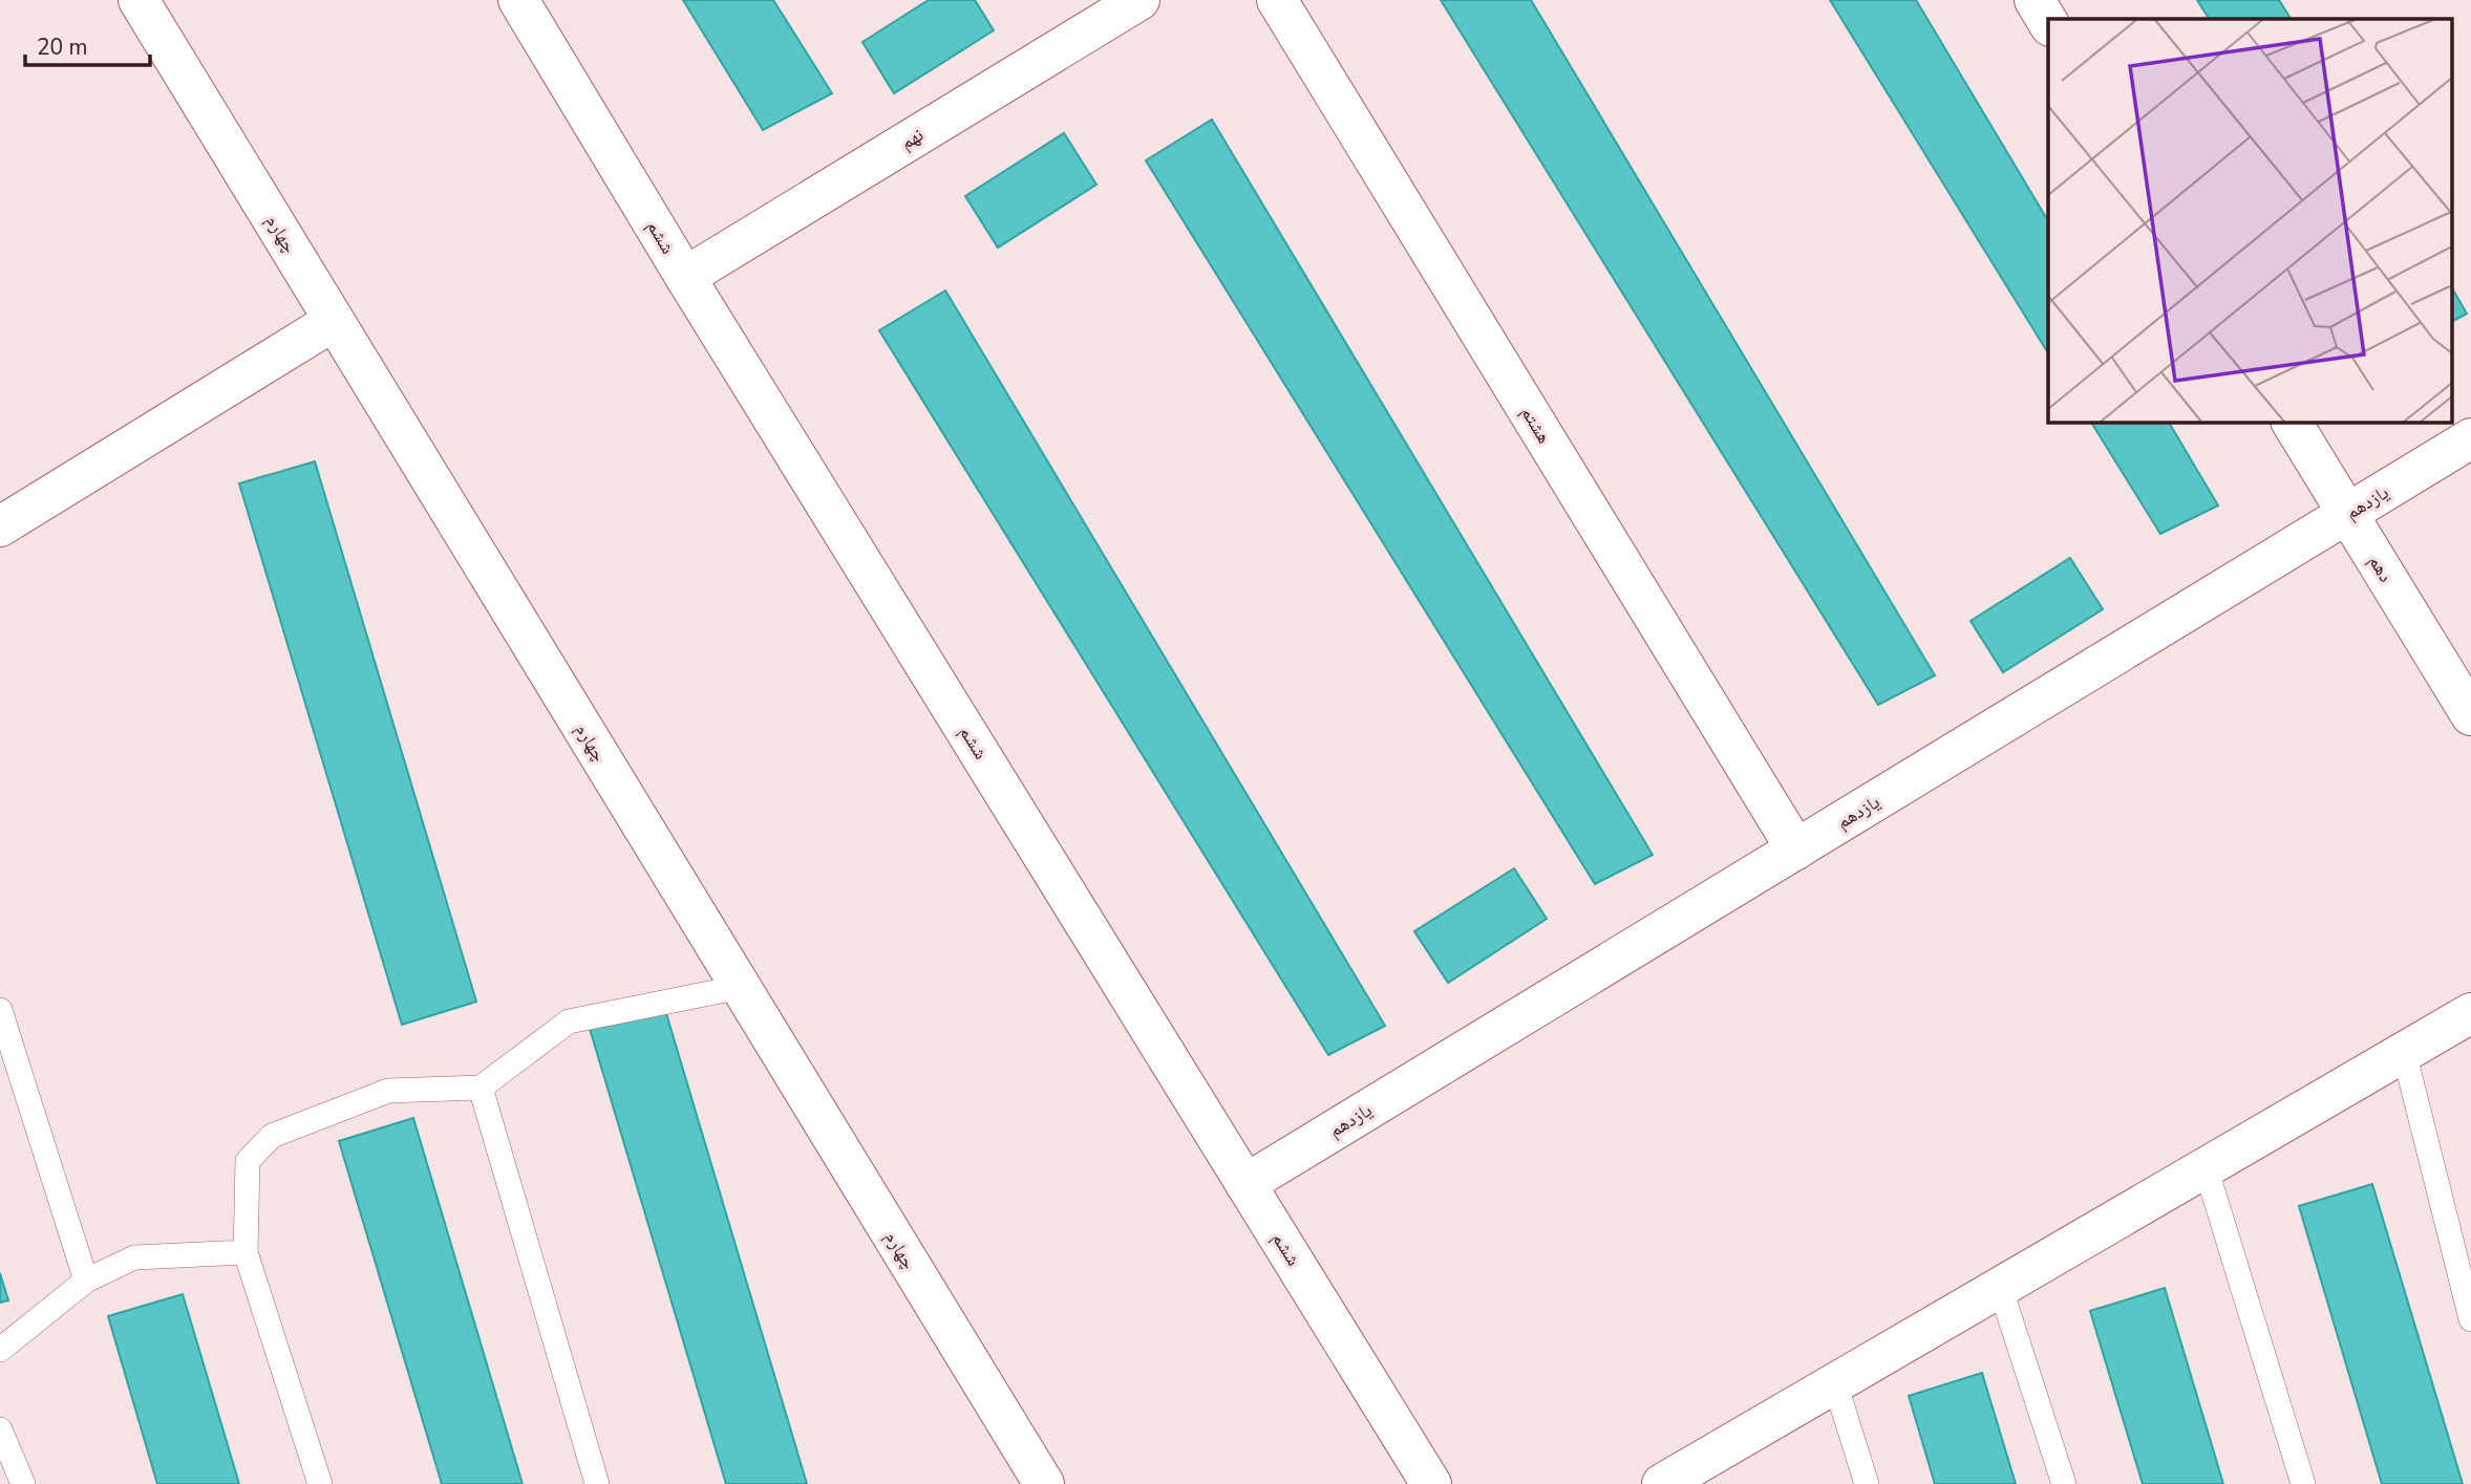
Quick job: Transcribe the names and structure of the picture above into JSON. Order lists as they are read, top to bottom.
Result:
{
  "streets": {
    "street": [
      "نهم",
      "چهارم",
      "ششم",
      "هشتم",
      "یازدهم",
      "دهم"
    ]
  },
  "crossings": [
    ["نهم", "ششم"],
    ["ششم", "یازدهم"],
    ["هشتم", "یازدهم"],
    ["یازدهم", "دهم"]
  ],
  "scale_bar": "20 m"
}
